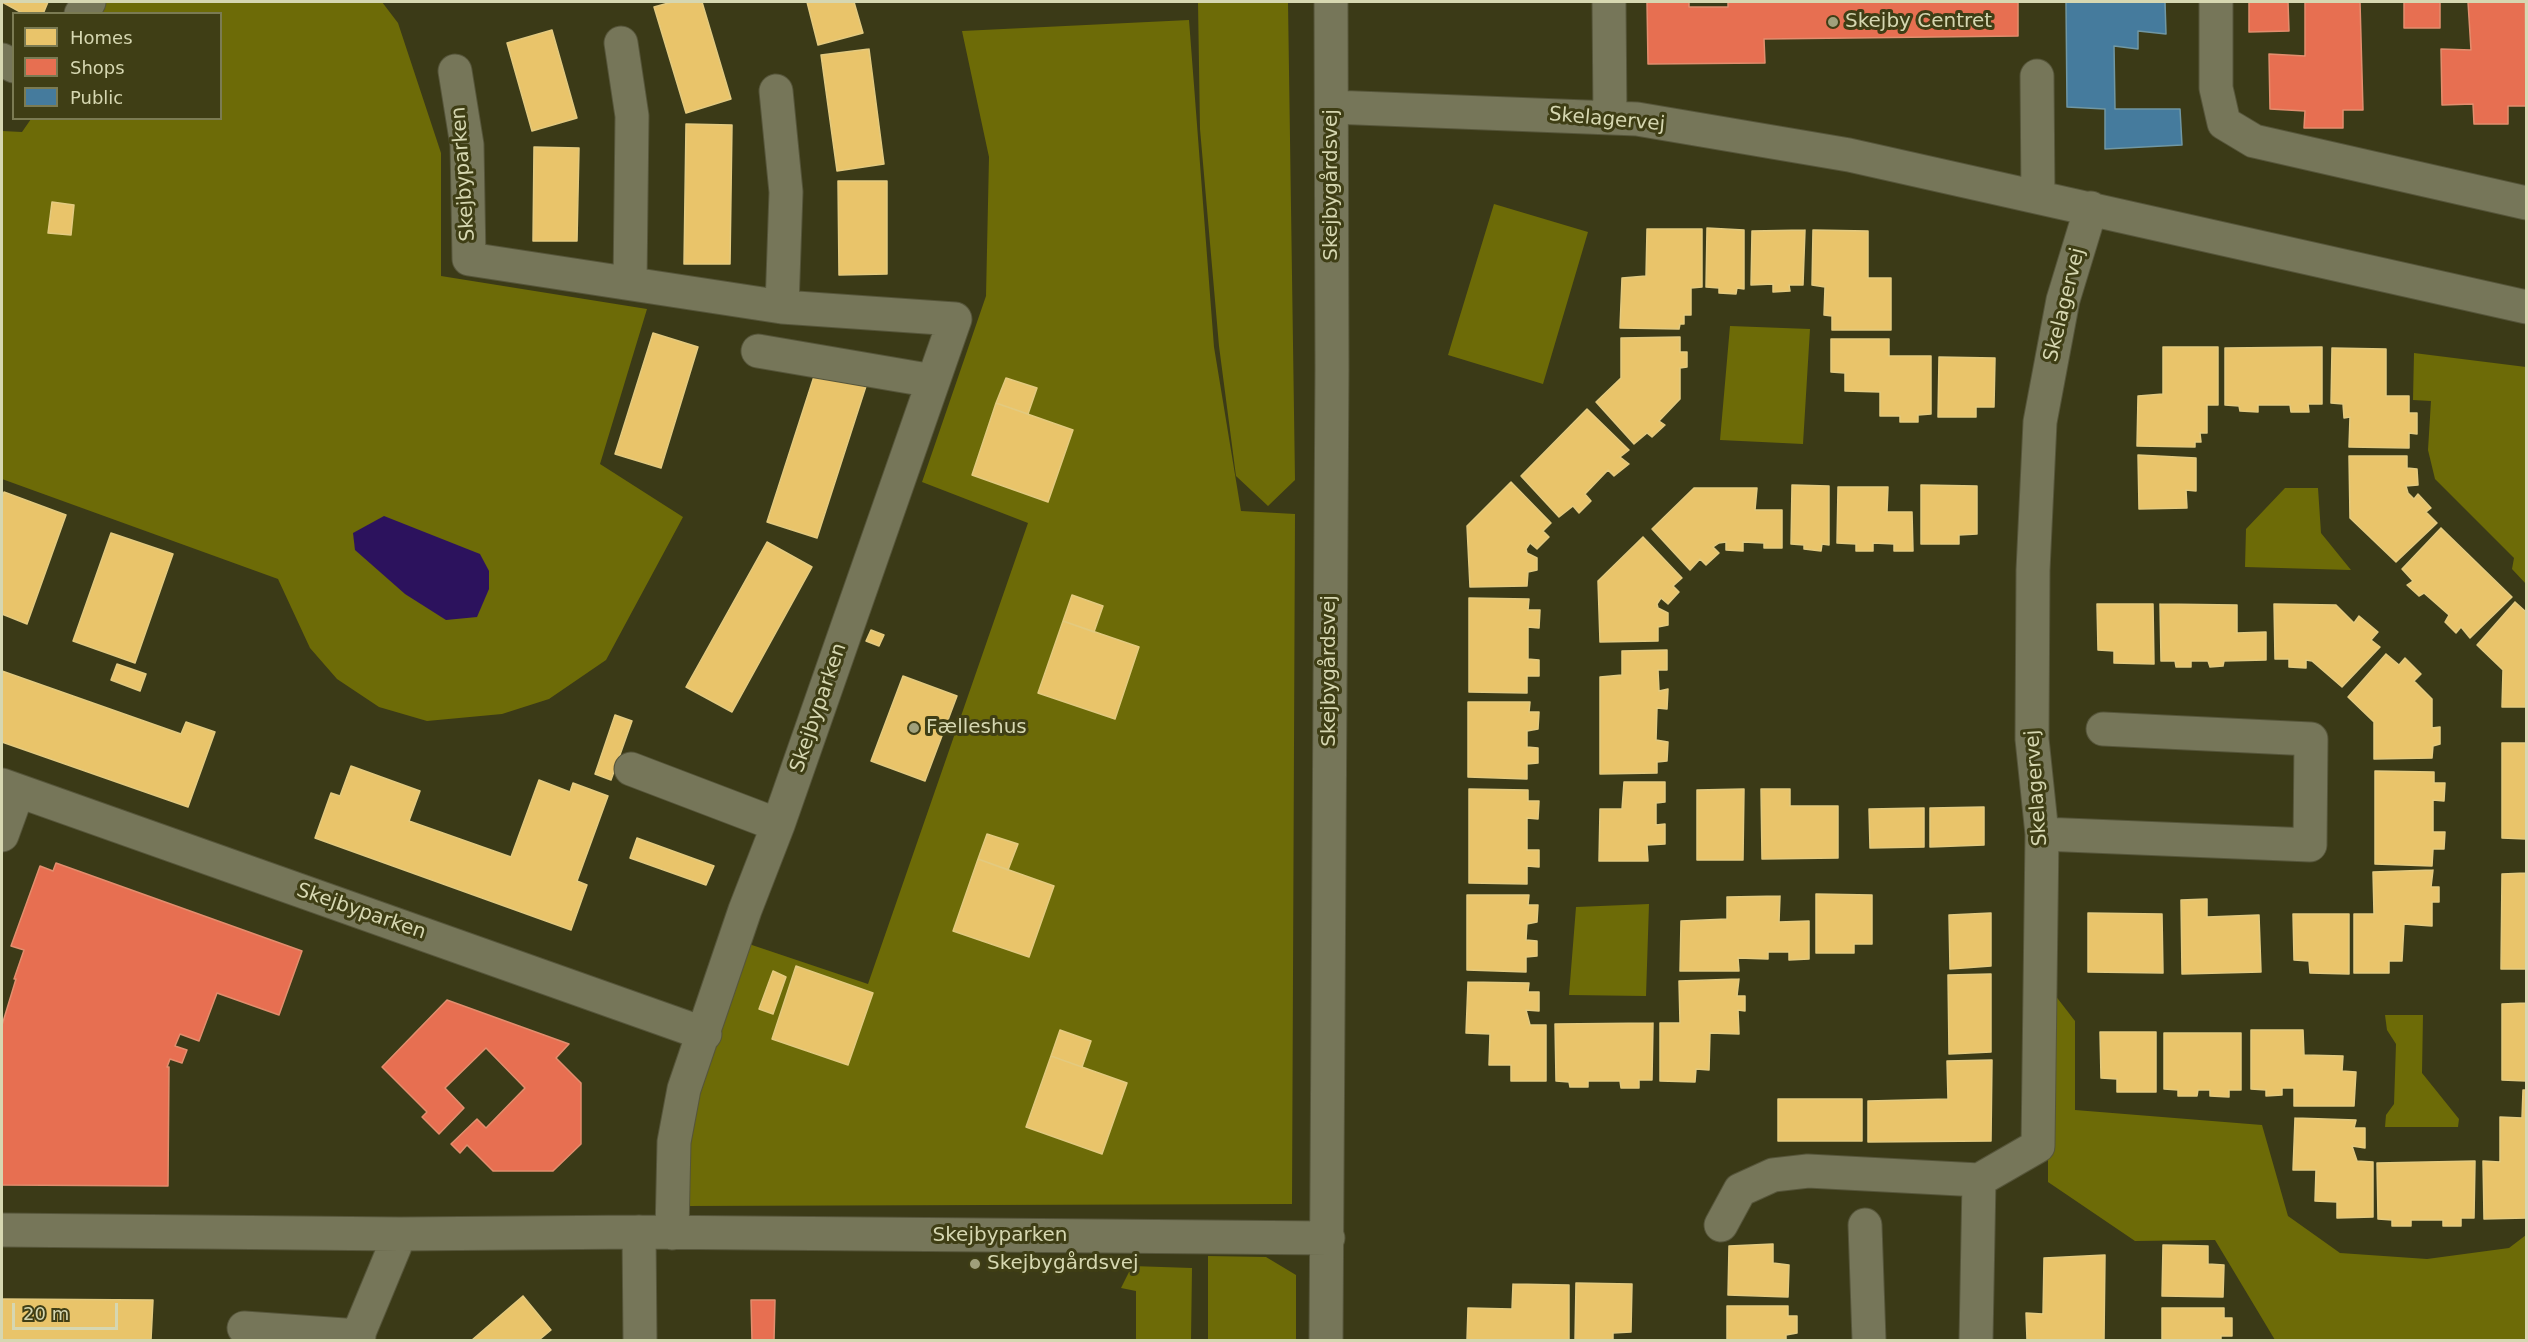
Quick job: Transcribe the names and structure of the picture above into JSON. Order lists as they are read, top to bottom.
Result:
{
  "streets": {
    "street": ["Skelagervej", "Skejbyparken", "Skejbygårdsvej"]
  },
  "crossings": [
    ["Skelagervej", "Skejbygårdsvej"],
    ["Skejbyparken", "Skejbygårdsvej"]
  ],
  "places": ["Skejby Centret", "Fælleshus", "Skejbygårdsvej"],
  "legend": ["Homes", "Shops", "Public"],
  "scale_bar": "20 m"
}
